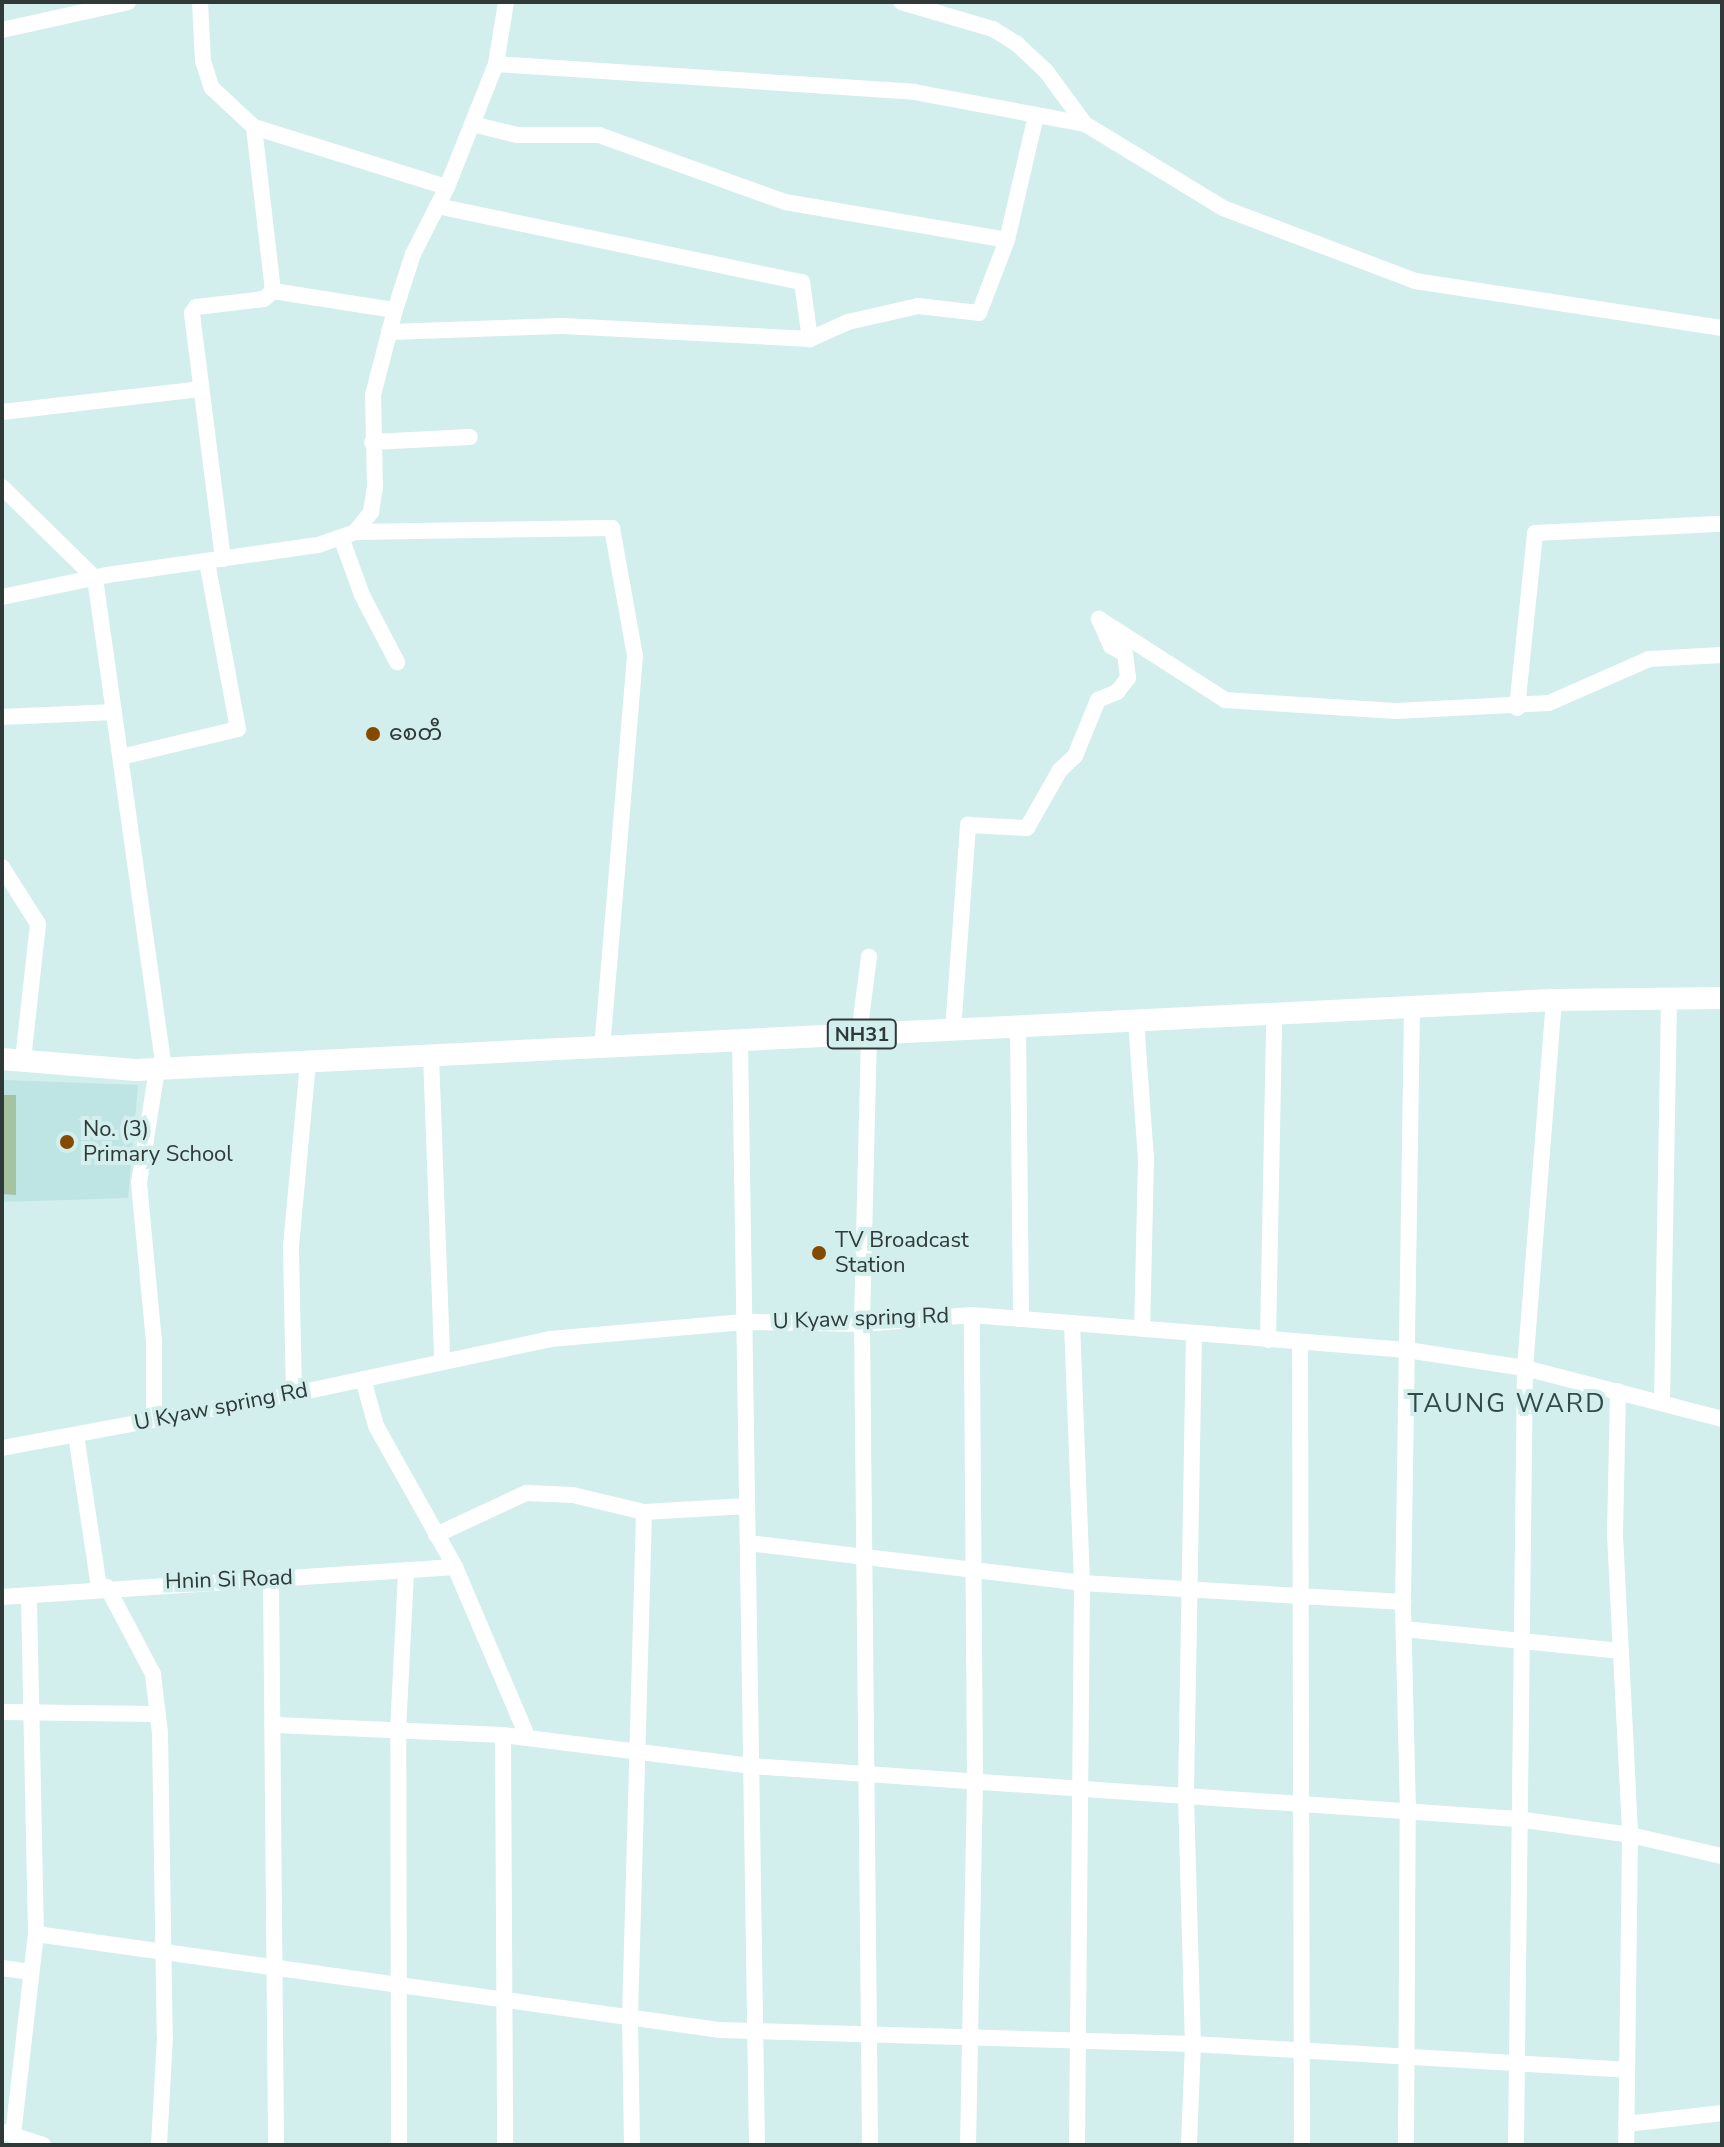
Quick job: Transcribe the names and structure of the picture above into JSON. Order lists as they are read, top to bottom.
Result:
{
  "streets": {
    "highway": ["NH31"],
    "street": ["U Kyaw spring Rd", "Hnin Si Road"]
  },
  "districts": ["TAUNG WARD"],
  "places": ["စေတီ", "No. (3) Primary School", "TV Broadcast Station"]
}
